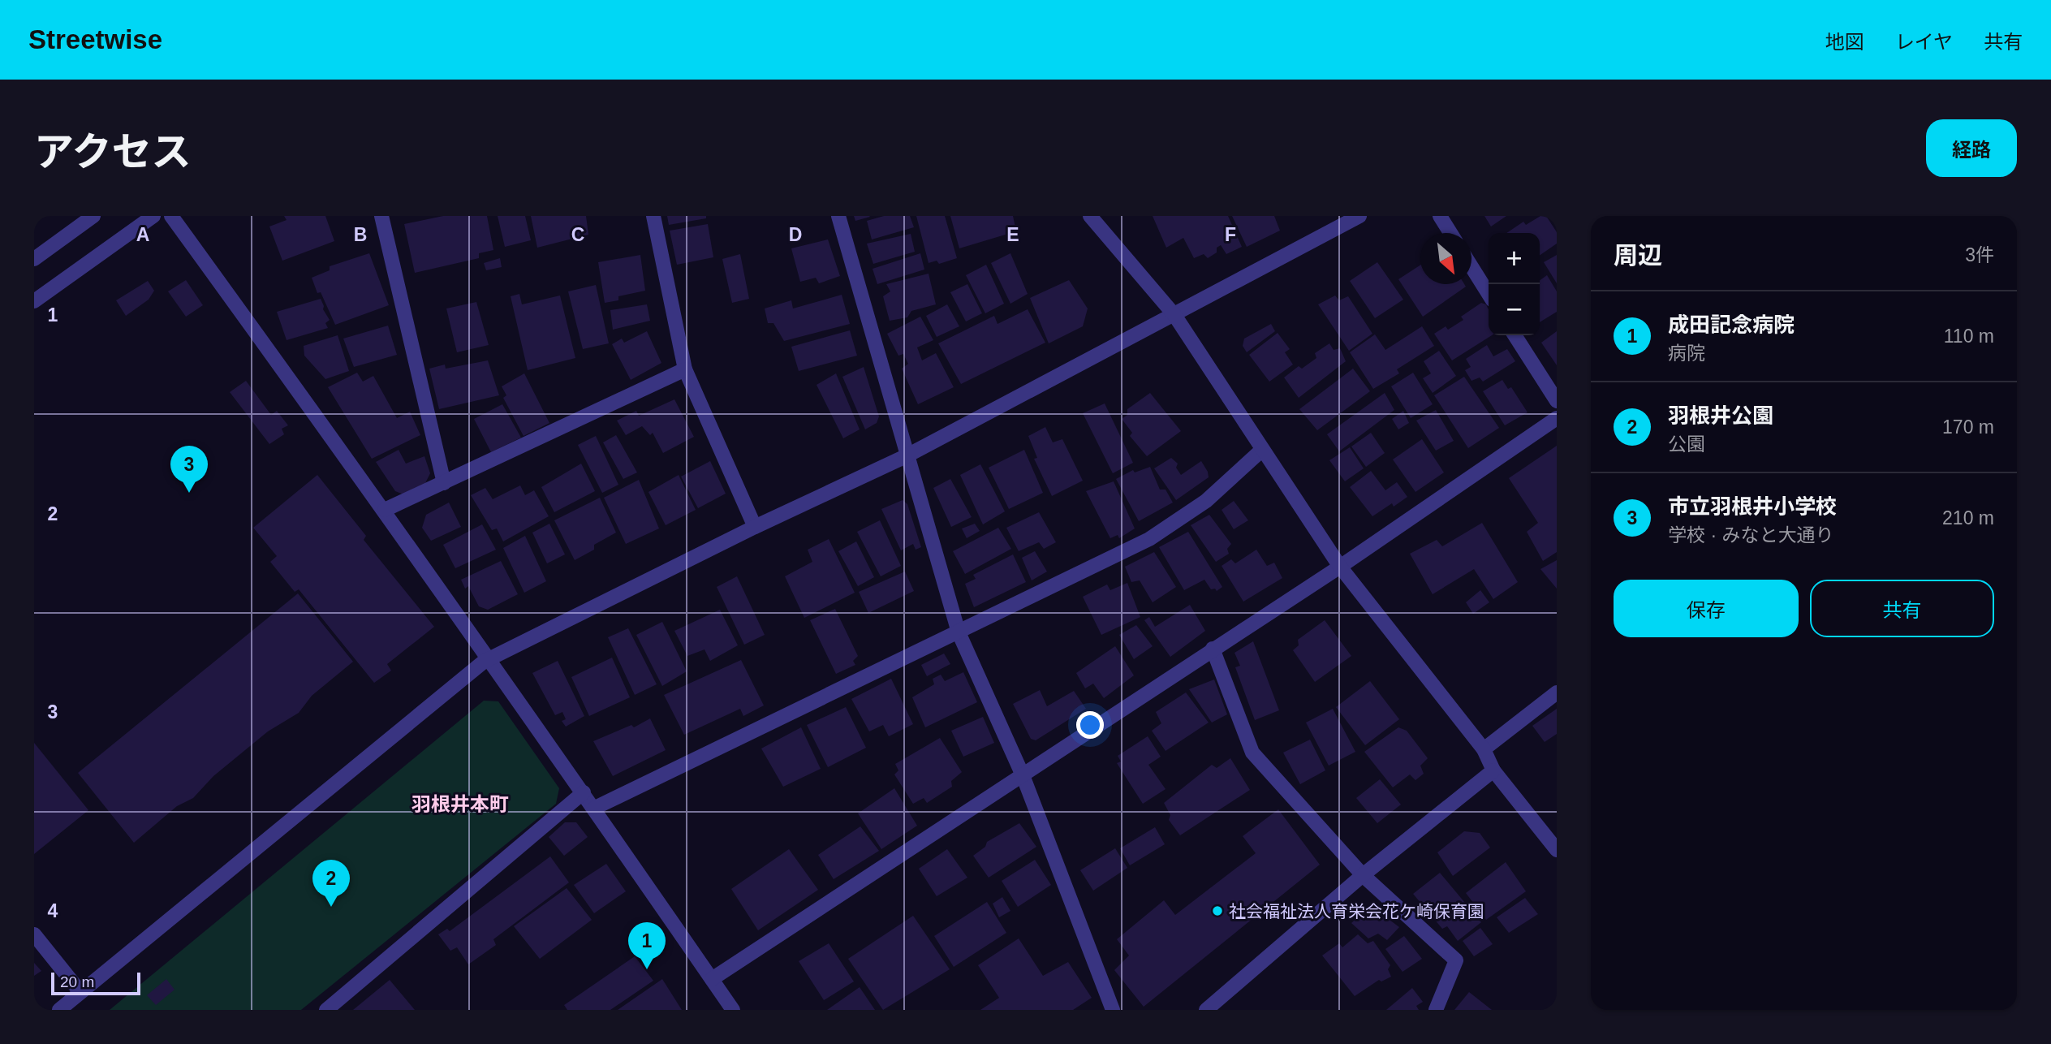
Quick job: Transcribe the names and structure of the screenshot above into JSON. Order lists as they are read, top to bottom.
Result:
{
  "districts": ["羽根井本町"],
  "places": ["社会福祉法人育栄会花ケ崎保育園"],
  "scale_bar": "20 m",
  "north": "bottom right",
  "page": {
    "header": "Streetwise",
    "nav": ["地図", "レイヤ", "共有"],
    "title": "アクセス",
    "buttons": [
      "経路",
      ["保存", "共有"]
    ],
    "heading": ["周辺", "3件"],
    "map_buttons": ["+", "−"],
    "list": [
      {
        "mark": "1",
        "name": "成田記念病院",
        "note": "病院",
        "value": "110 m"
      },
      {
        "mark": "2",
        "name": "羽根井公園",
        "note": "公園",
        "value": "170 m"
      },
      {
        "mark": "3",
        "name": "市立羽根井小学校",
        "note": "学校 · みなと大通り",
        "value": "210 m"
      }
    ],
    "pins": ["3", "2", "1"],
    "scale": "20 m"
  },
  "grid": {
    "columns": [
      "A",
      "B",
      "C",
      "D",
      "E",
      "F"
    ],
    "rows": [
      "1",
      "2",
      "3",
      "4"
    ]
  }
}
